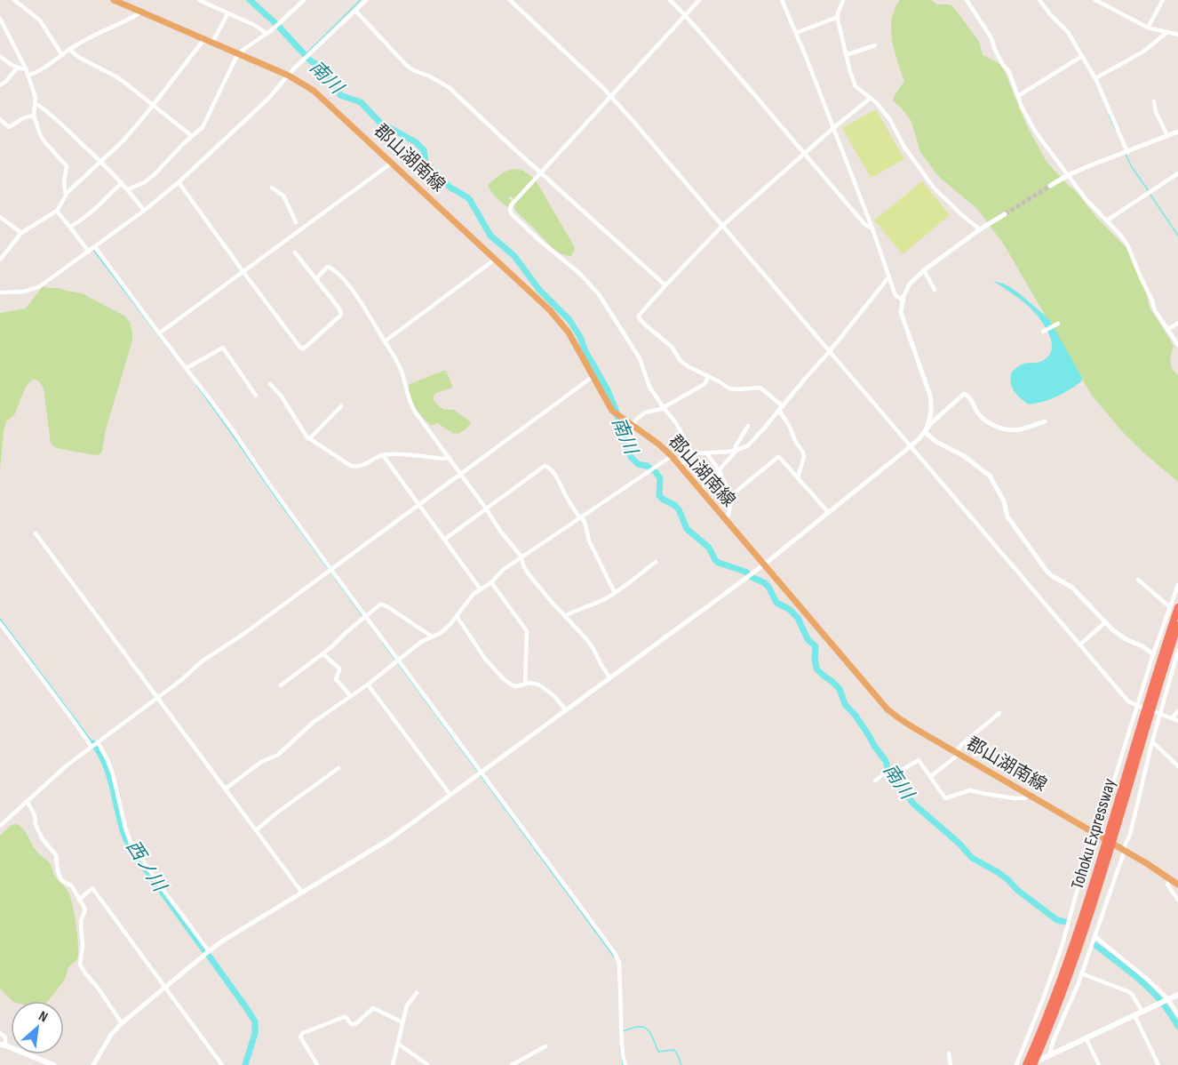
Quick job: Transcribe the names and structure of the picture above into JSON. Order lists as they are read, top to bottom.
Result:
{
  "streets": {
    "highway": ["Tohoku Expressway"],
    "main road": ["郡山湖南線"]
  },
  "water": ["南川", "西ノ川"],
  "north": "top right"
}
